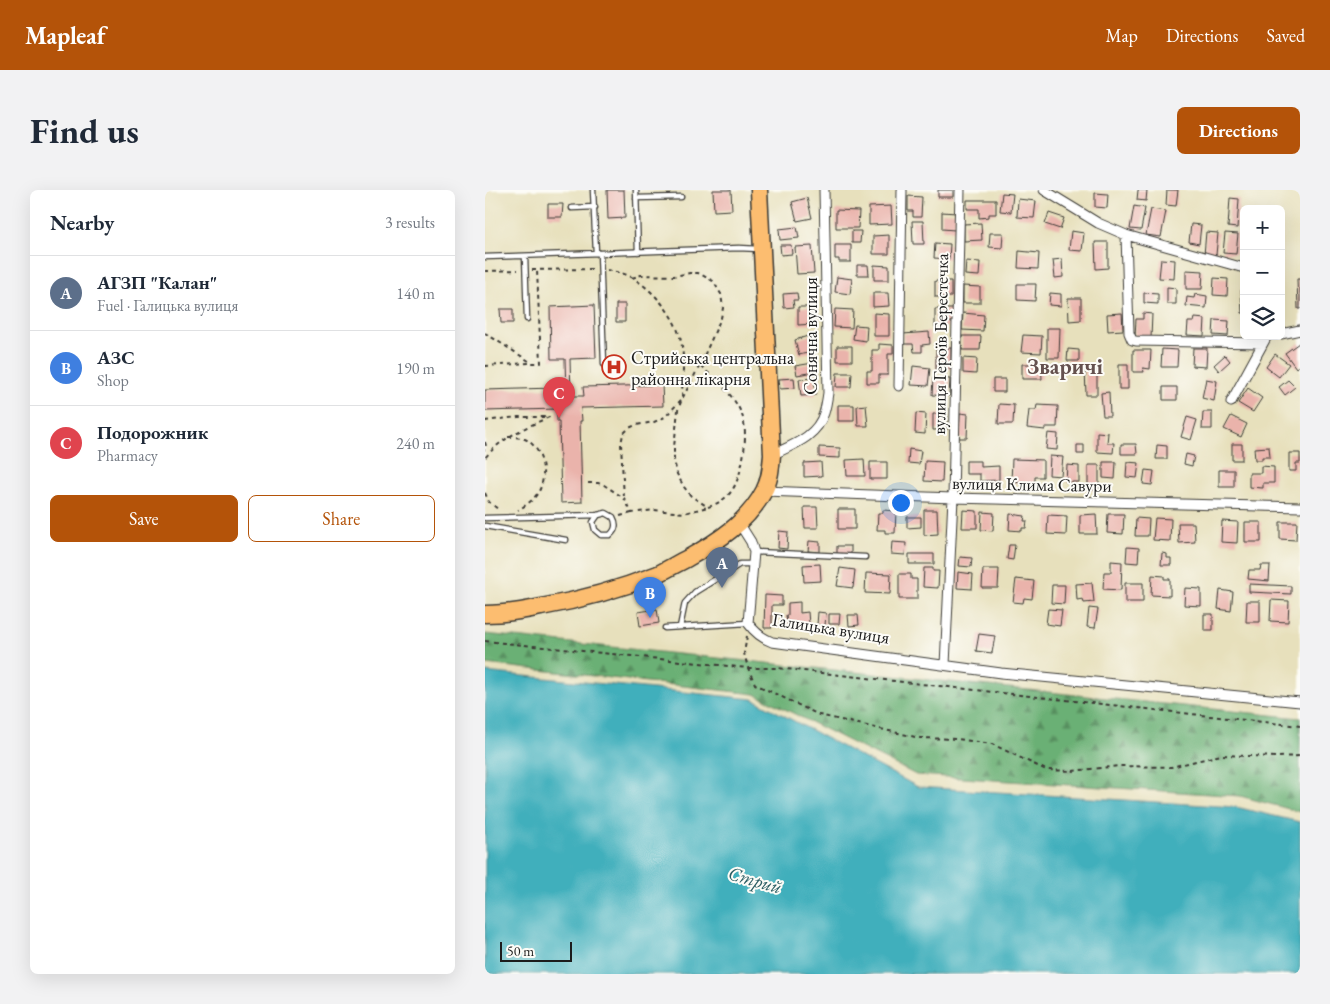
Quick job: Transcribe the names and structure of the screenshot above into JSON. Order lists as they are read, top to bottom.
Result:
{
  "streets": {
    "street": [
      "Сонячна вулиця",
      "вулиця Героїв Берестечка",
      "вулиця Клима Савури",
      "Галицька вулиця"
    ]
  },
  "crossings": [
    ["вулиця Героїв Берестечка", "вулиця Клима Савури"],
    ["вулиця Героїв Берестечка", "Галицька вулиця"]
  ],
  "districts": ["Зваричі"],
  "water": ["Стрий"],
  "places": {
    "hospital": ["Стрийська центральна районна лікарня"]
  },
  "scale_bar": "50 m",
  "page": {
    "header": "Mapleaf",
    "nav": ["Map", "Directions", "Saved"],
    "buttons": [
      "Directions",
      ["Save", "Share"]
    ],
    "title": "Find us",
    "heading": ["Nearby", "3 results"],
    "map_buttons": ["+", "−"],
    "list": [
      {
        "mark": "A",
        "name": "АГЗП \"Калан\"",
        "note": "Fuel · Галицька вулиця",
        "value": "140 m"
      },
      {
        "mark": "B",
        "name": "АЗС",
        "note": "Shop",
        "value": "190 m"
      },
      {
        "mark": "C",
        "name": "Подорожник",
        "note": "Pharmacy",
        "value": "240 m"
      }
    ],
    "pins": ["C", "A", "B"],
    "scale": "50 m"
  }
}
